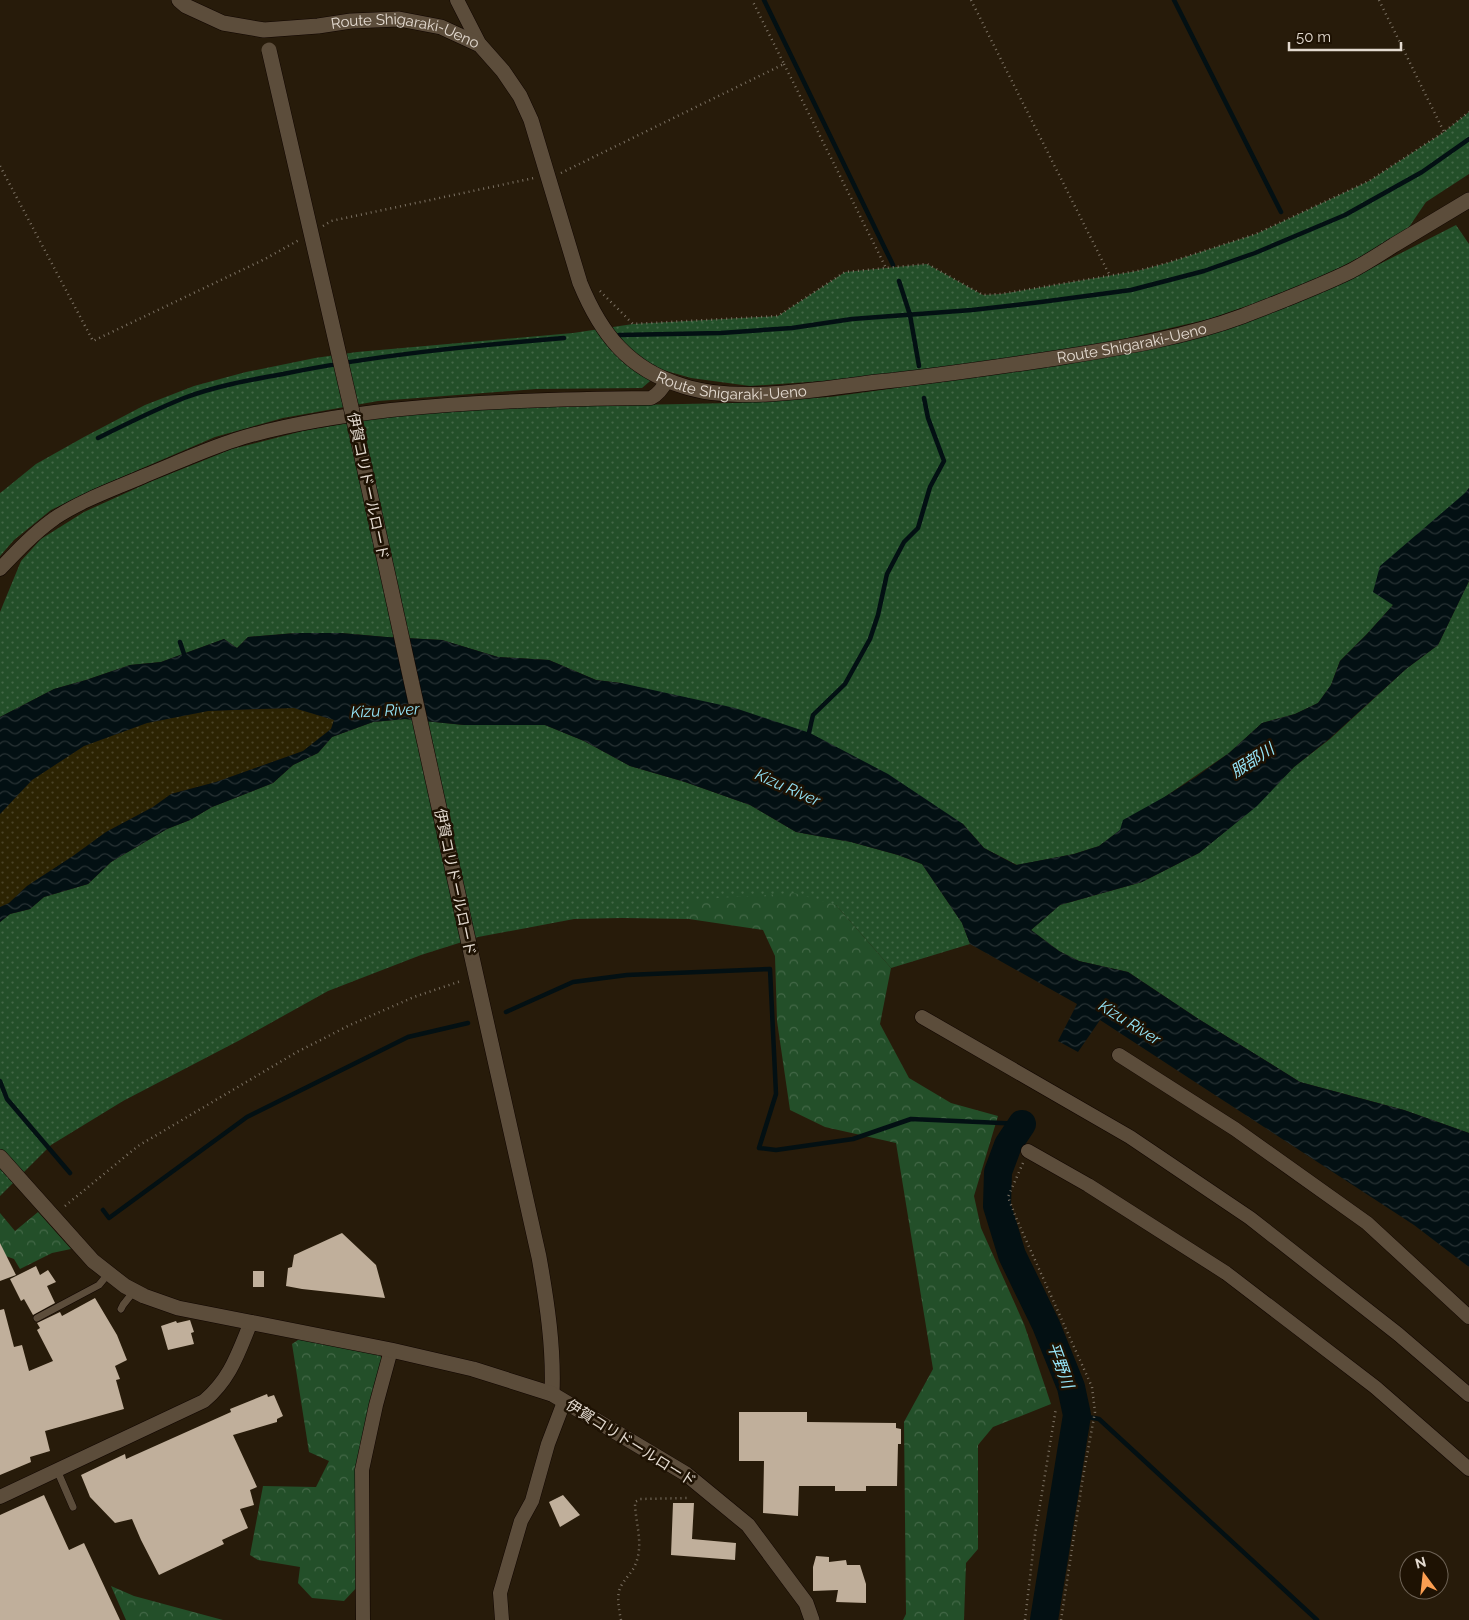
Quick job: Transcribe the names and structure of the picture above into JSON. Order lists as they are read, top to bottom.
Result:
{
  "streets": {
    "street": ["Route Shigaraki-Ueno", "伊賀コリドールロード"]
  },
  "crossings": [
    ["Route Shigaraki-Ueno", "伊賀コリドールロード"]
  ],
  "water": ["Kizu River", "服部川", "平野川"],
  "scale_bar": "50 m",
  "north": "top"
}
